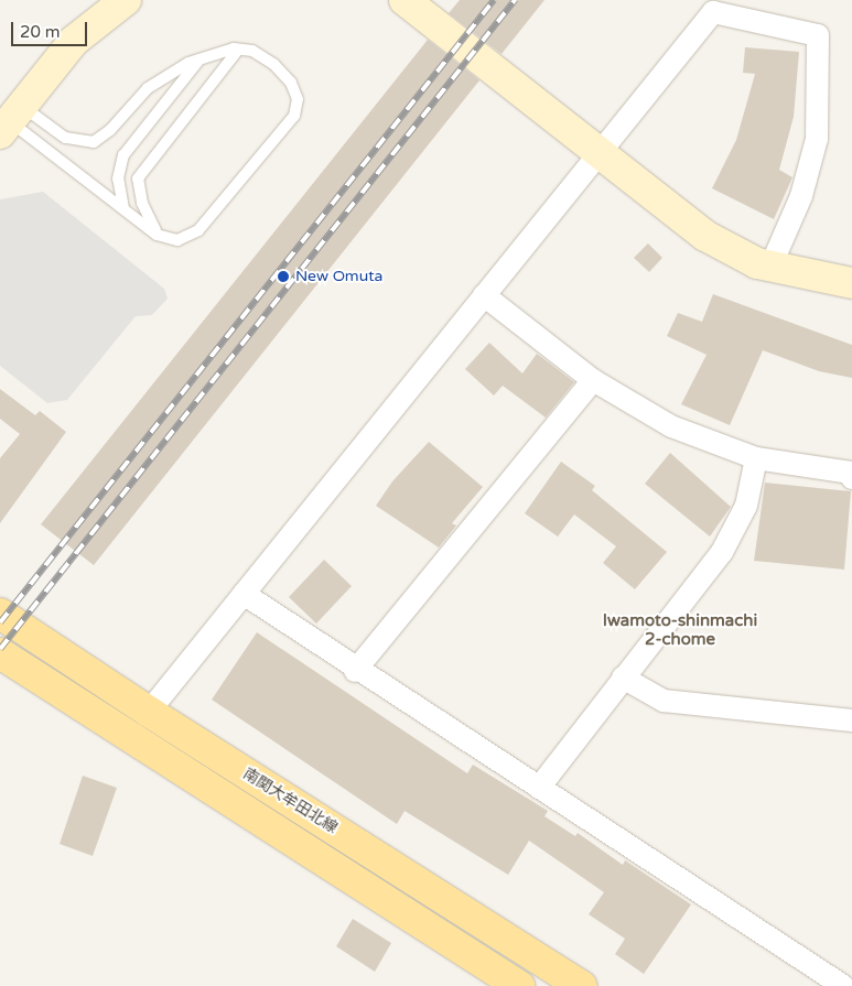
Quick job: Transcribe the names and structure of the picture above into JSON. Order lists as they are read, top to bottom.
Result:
{
  "streets": {
    "main road": ["南関大牟田北線"]
  },
  "districts": ["Iwamoto-shinmachi 2-chome"],
  "places": ["New Omuta"],
  "scale_bar": "20 m"
}
